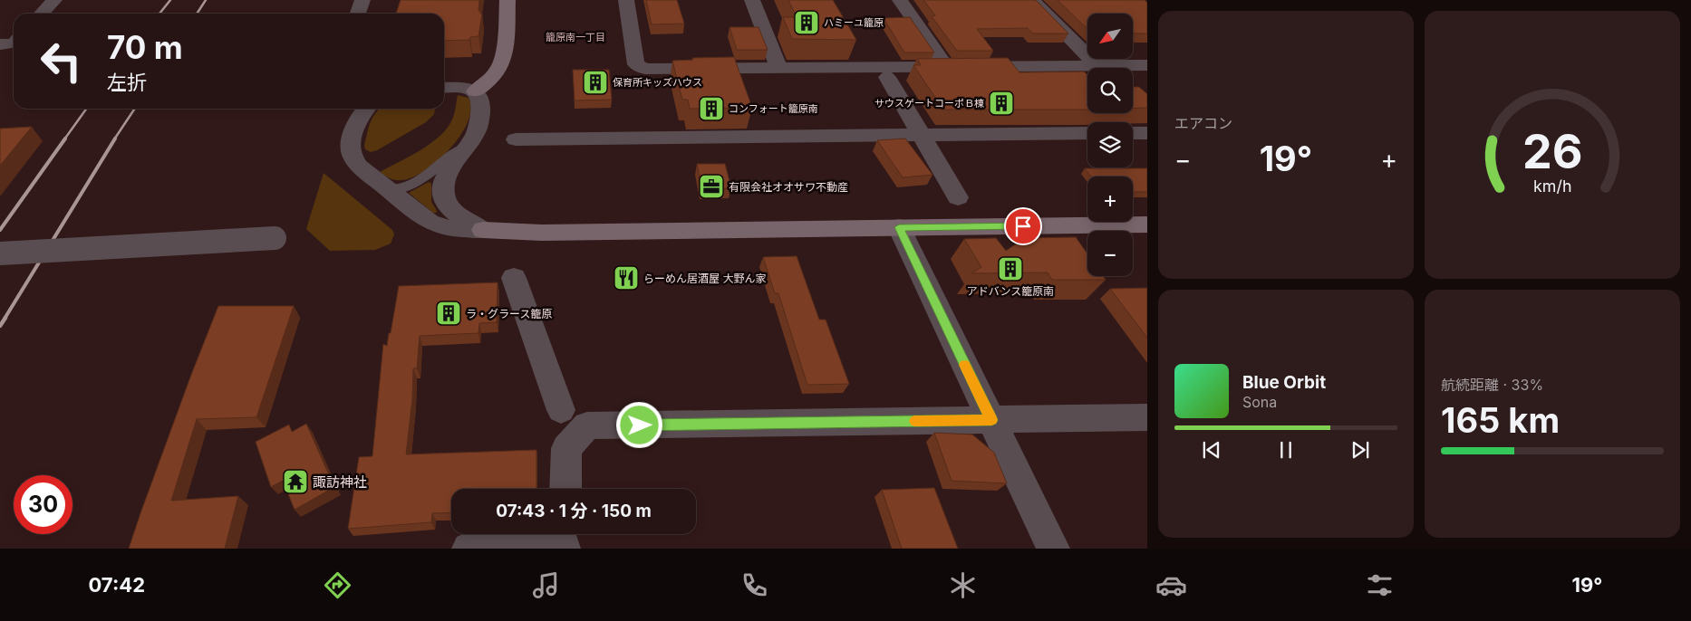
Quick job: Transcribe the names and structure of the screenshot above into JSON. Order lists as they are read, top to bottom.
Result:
{
  "districts": ["籠原南一丁目"],
  "places": {
    "building": [
      "ハミーユ籠原",
      "保育所キッズハウス",
      "サウスゲートコーポＢ棟",
      "コンフォート籠原南",
      "アドバンス籠原南",
      "ラ・グラース籠原"
    ],
    "office": ["有限会社オオサワ不動産"],
    "restaurant": ["らーめん居酒屋 大野ん家"],
    "temple": ["諏訪神社"]
  },
  "north": "bottom left",
  "page": {
    "tile": [
      "エアコン",
      ["航続距離 · 33%", "165 km"]
    ],
    "map_buttons": ["+", "−"],
    "turn": ["70 m", "左折"],
    "heat": ["−", "19°", "+"],
    "song": ["Blue Orbit", "Sona"],
    "limit": "30",
    "trip": "07:43 · 1 分 · 150 m",
    "tabs": ["07:42", "19°"],
    "gauge": ["26", "km/h"]
  }
}
